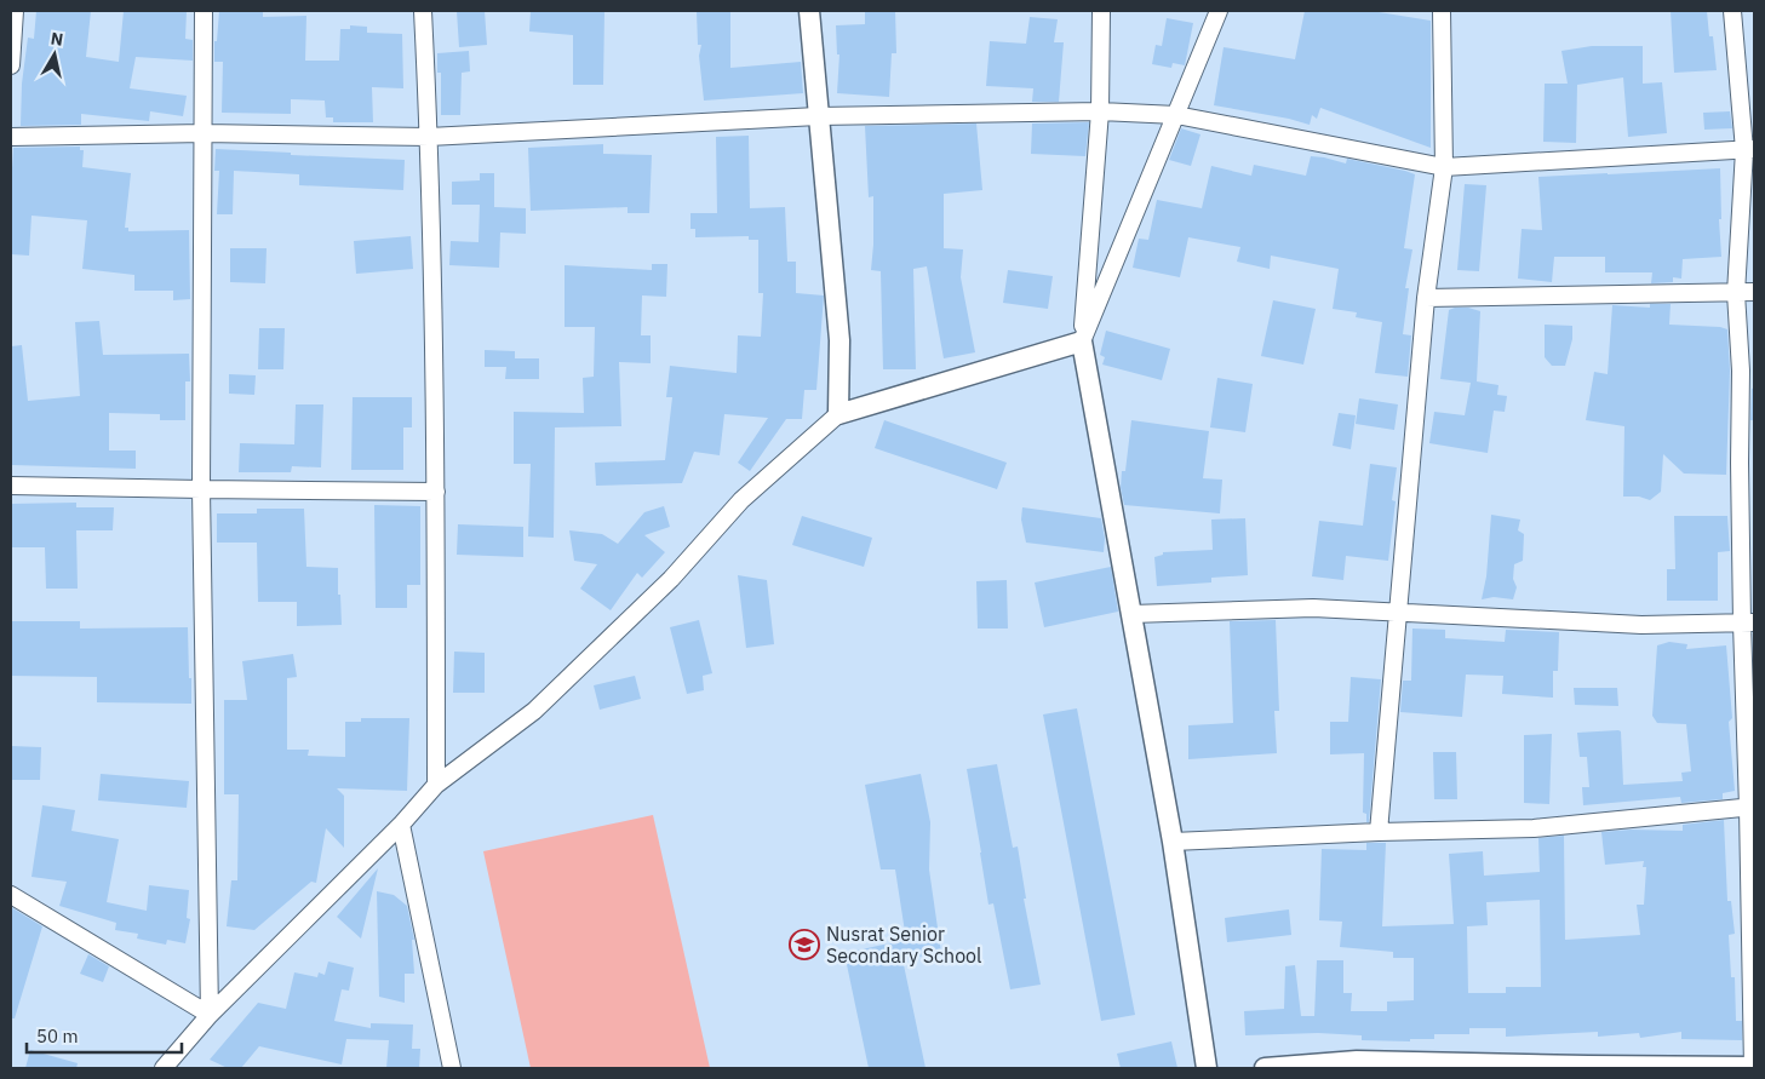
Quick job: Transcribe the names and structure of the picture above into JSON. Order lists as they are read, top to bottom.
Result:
{
  "places": {
    "school or university": ["Nusrat Senior Secondary School"]
  },
  "scale_bar": "50 m",
  "north": "top"
}
